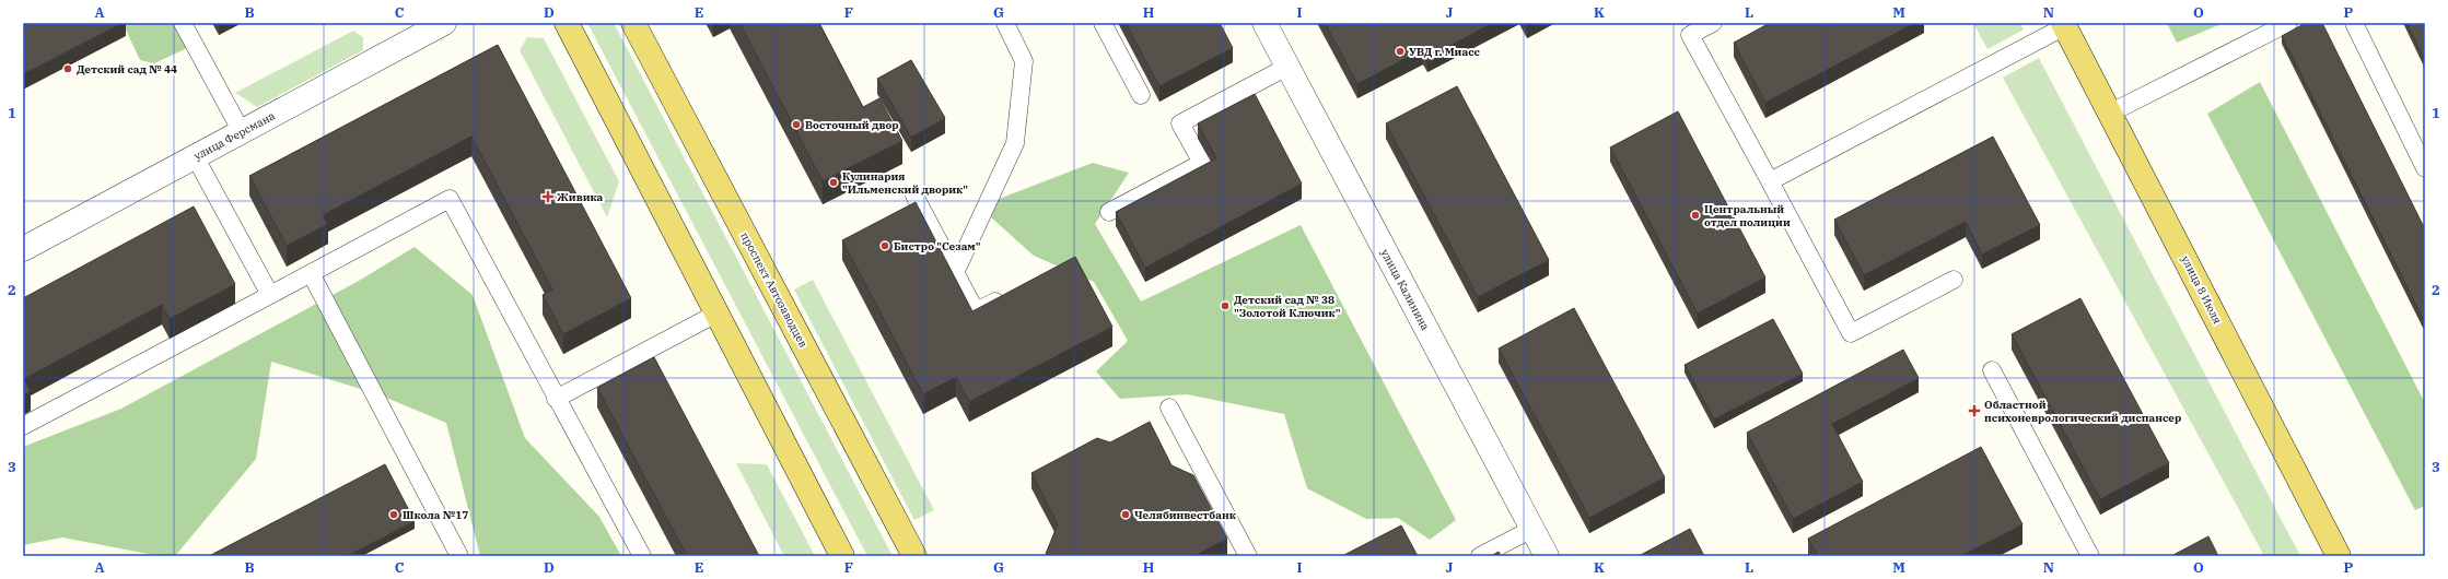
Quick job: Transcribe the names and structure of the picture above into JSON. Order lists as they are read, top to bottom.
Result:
{
  "streets": {
    "main road": ["проспект Автозаводцев", "улица 8 Июля"],
    "street": ["улица Ферсмана", "улица Калинина"]
  },
  "places": {
    "other": [
      "УВД г. Миасс",
      "Детский сад № 44",
      "Восточный двор",
      "Кулинария \"Ильменский дворик\"",
      "Центральный отдел полиции",
      "Бистро \"Сезам\"",
      "Детский сад № 38 \"Золотой Ключик\"",
      "Школа №17",
      "Челябинвестбанк"
    ],
    "health": ["Живика", "Областной психоневрологический диспансер"]
  },
  "grid": {
    "columns": [
      "A",
      "B",
      "C",
      "D",
      "E",
      "F",
      "G",
      "H",
      "I",
      "J",
      "K",
      "L",
      "M",
      "N",
      "O",
      "P"
    ],
    "rows": ["1", "2", "3"]
  }
}
